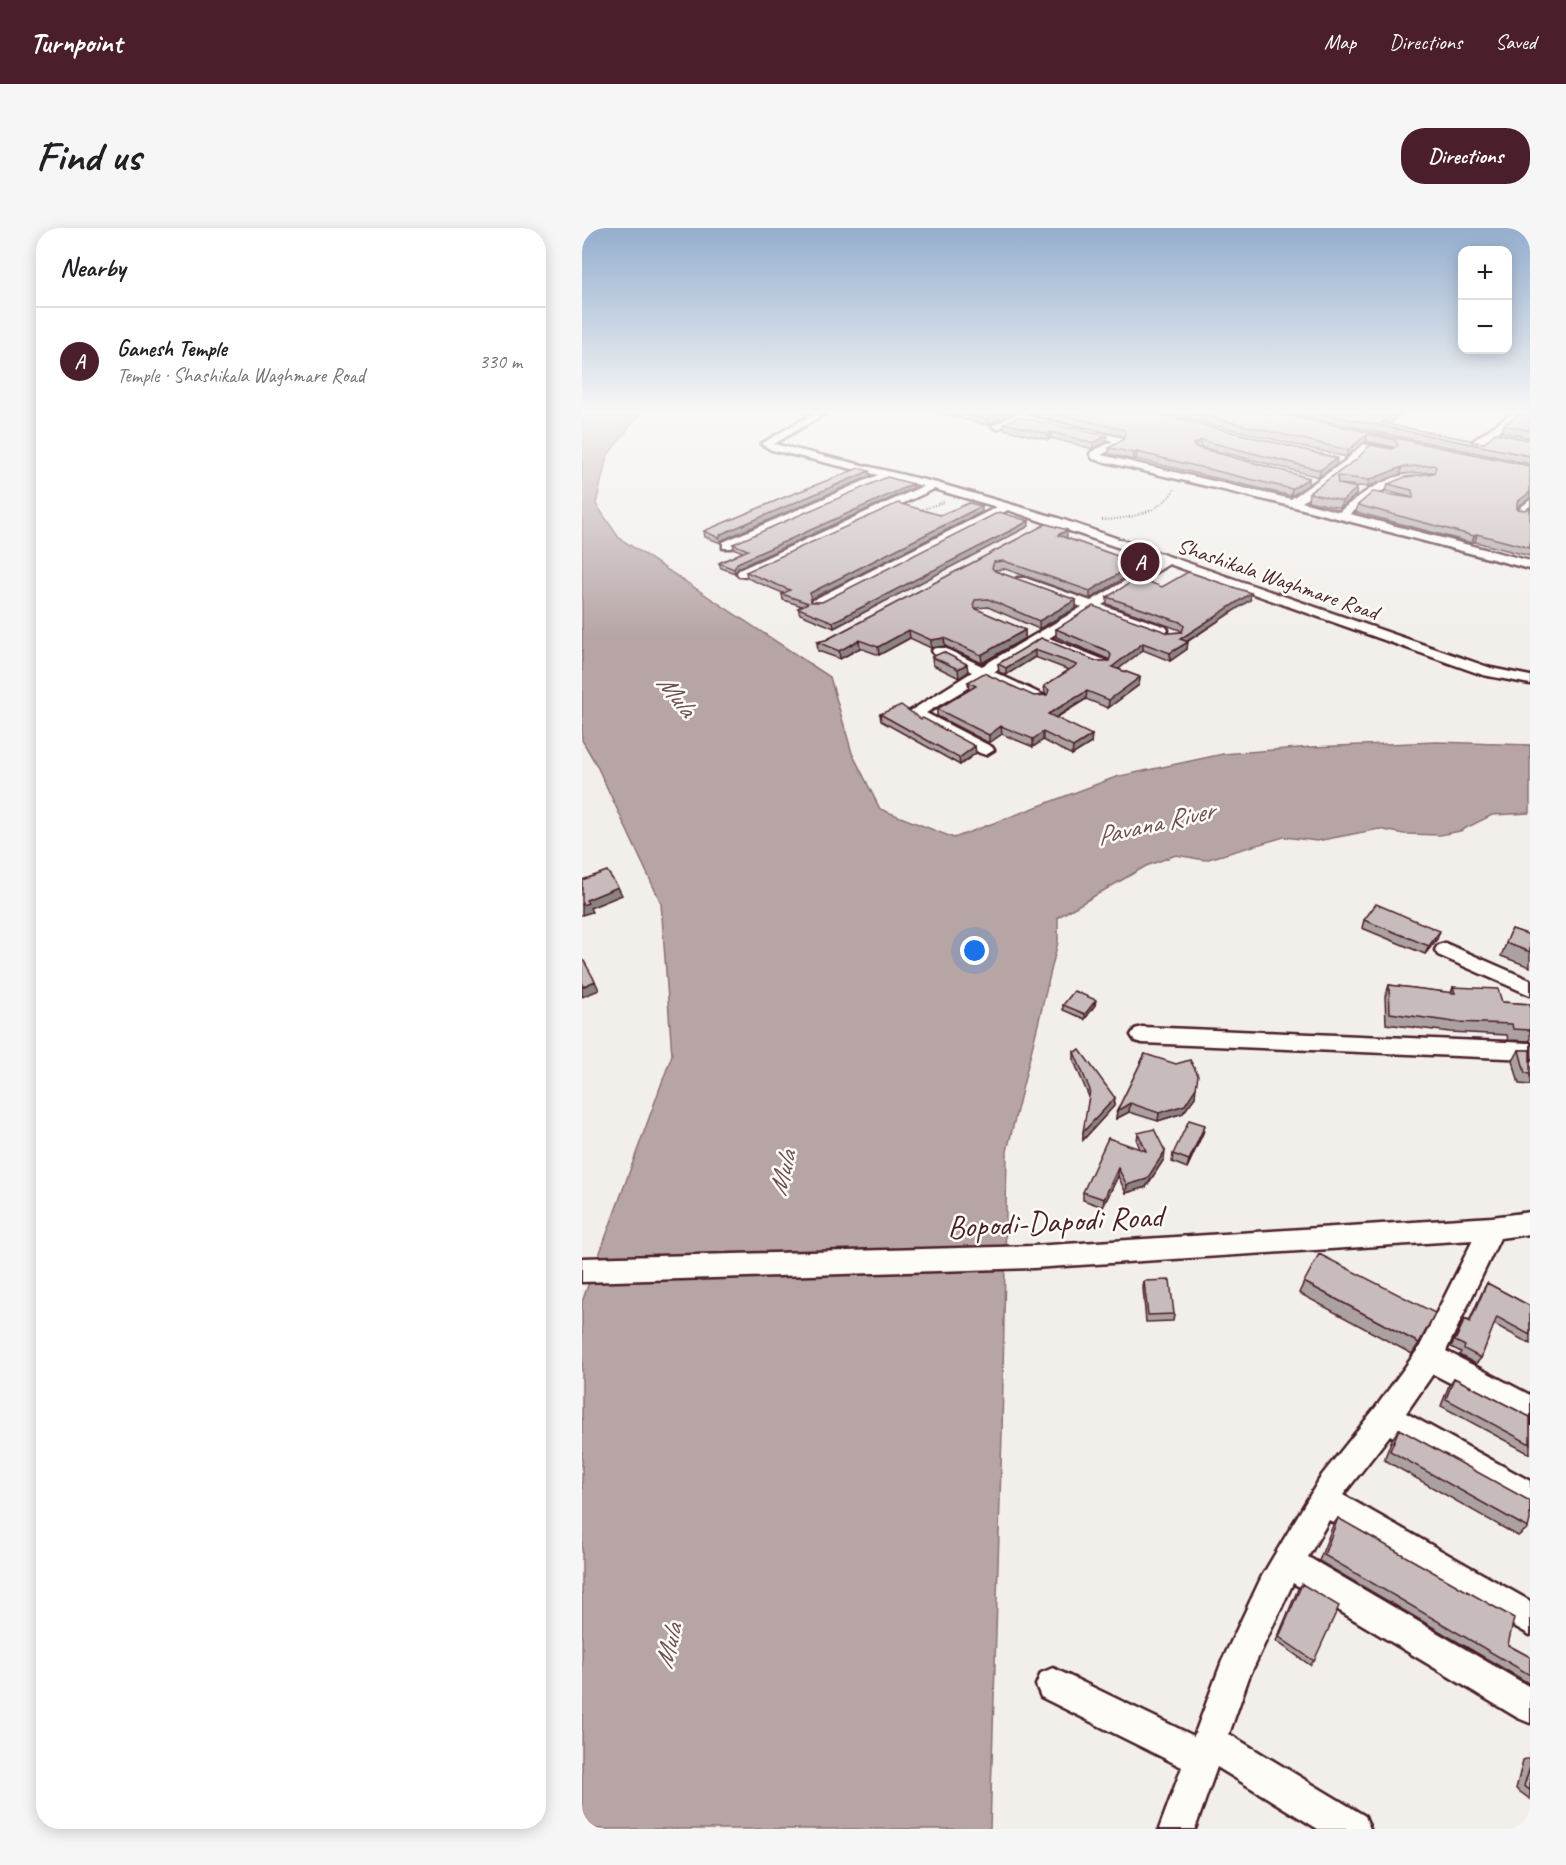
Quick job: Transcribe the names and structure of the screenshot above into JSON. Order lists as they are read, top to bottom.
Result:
{
  "streets": {
    "street": ["Shashikala Waghmare Road", "Bopodi-Dapodi Road"]
  },
  "water": ["Mula", "Pavana River"],
  "page": {
    "header": "Turnpoint",
    "nav": ["Map", "Directions", "Saved"],
    "buttons": "Directions",
    "title": "Find us",
    "heading": "Nearby",
    "map_buttons": ["+", "−"],
    "list": [
      {
        "mark": "A",
        "name": "Ganesh Temple",
        "note": "Temple · Shashikala Waghmare Road",
        "value": "330 m"
      }
    ],
    "pins": "A"
  }
}
